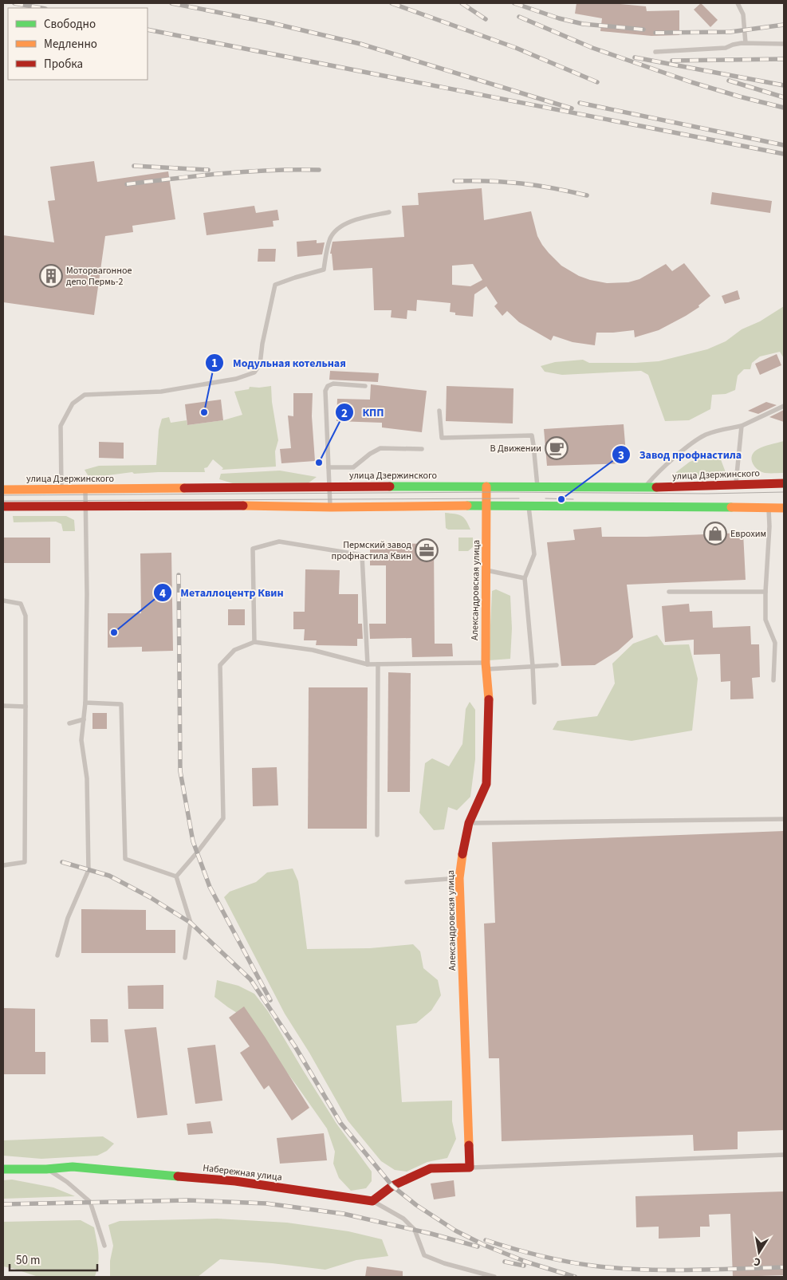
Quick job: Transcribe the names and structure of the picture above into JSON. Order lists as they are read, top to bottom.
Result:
{
  "streets": {
    "main road": ["улица Дзержинского", "Александровская улица", "Набережная улица"]
  },
  "crossings": [
    ["улица Дзержинского", "Александровская улица"]
  ],
  "places": {
    "building": ["Моторвагонное депо Пермь-2"],
    "other": [
      "Модульная котельная",
      "КПП",
      "Завод профнастила",
      "Металлоцентр Квин"
    ],
    "cafe": ["В Движении"],
    "shop": ["Еврохим"],
    "office": ["Пермский завод профнастила Квин"]
  },
  "legend": ["Свободно", "Медленно", "Пробка"],
  "scale_bar": "50 m",
  "north": "bottom"
}
